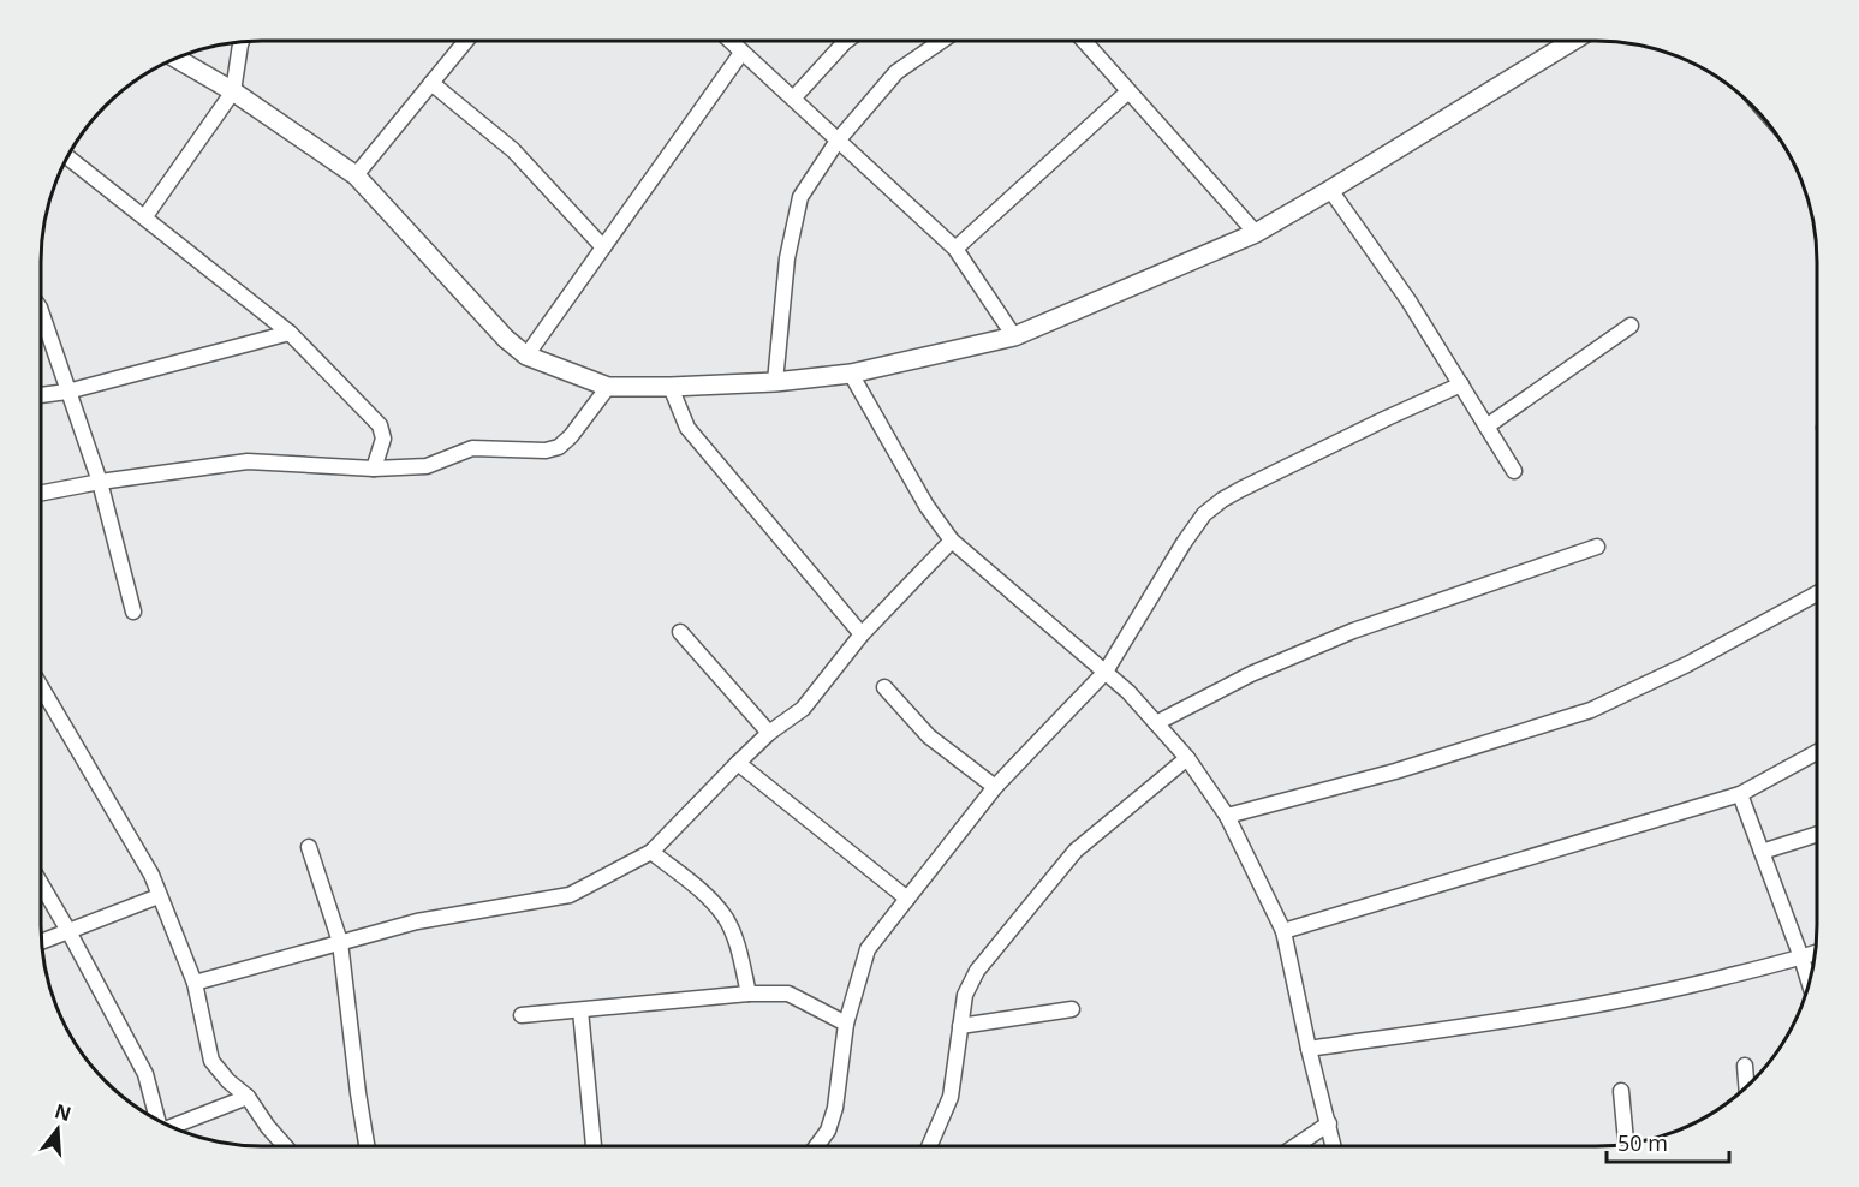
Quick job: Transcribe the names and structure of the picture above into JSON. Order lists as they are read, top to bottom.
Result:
{
  "scale_bar": "50 m",
  "north": "top"
}
